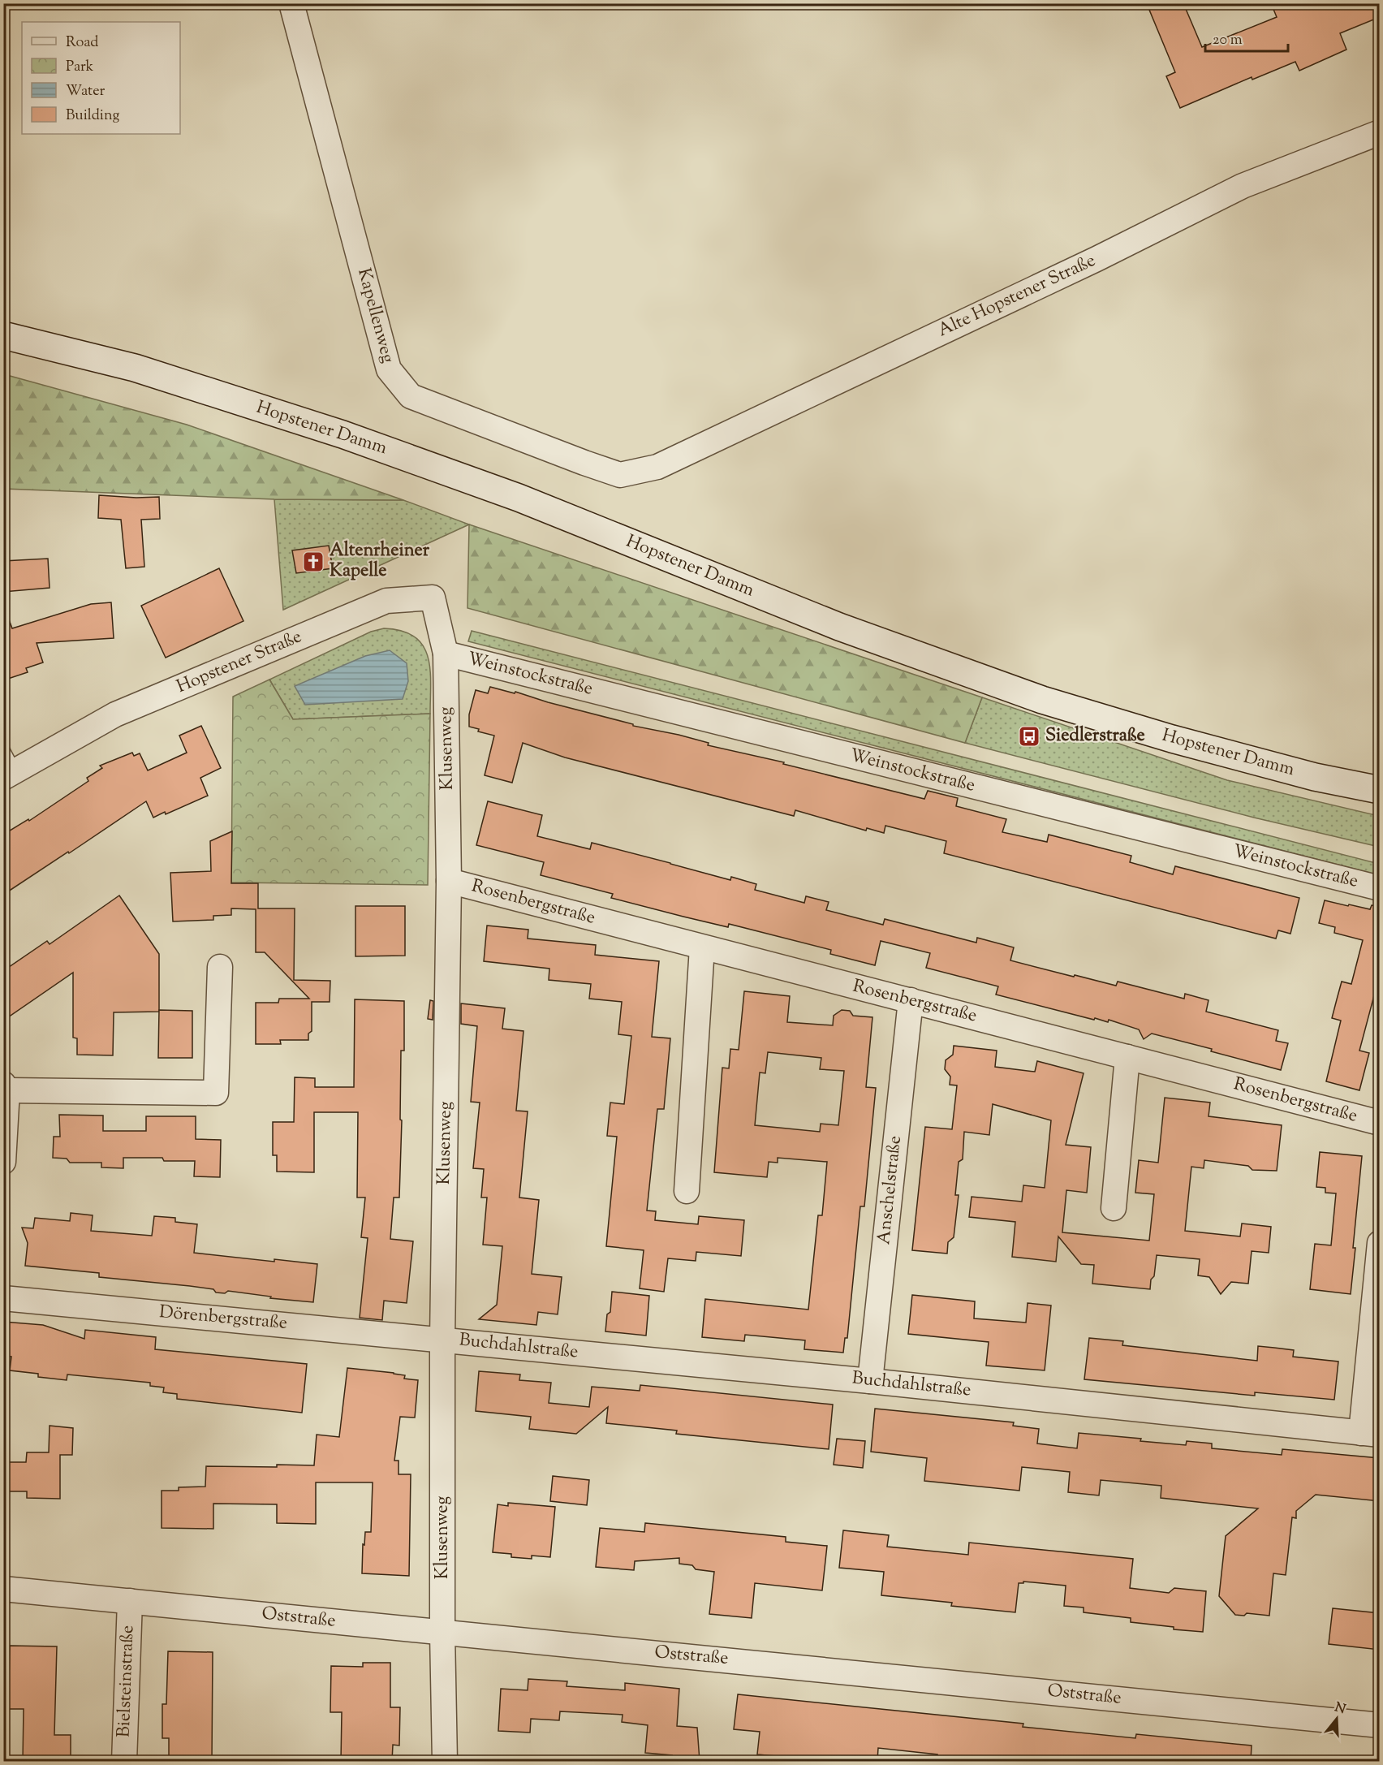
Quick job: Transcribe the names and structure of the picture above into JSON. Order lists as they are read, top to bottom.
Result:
{
  "streets": {
    "main road": ["Hopstener Damm"],
    "street": [
      "Alte Hopstener Straße",
      "Kapellenweg",
      "Hopstener Straße",
      "Weinstockstraße",
      "Klusenweg",
      "Rosenbergstraße",
      "Anschelstraße",
      "Dörenbergstraße",
      "Buchdahlstraße",
      "Oststraße",
      "Bielsteinstraße"
    ]
  },
  "crossings": [
    ["Alte Hopstener Straße", "Kapellenweg"],
    ["Hopstener Straße", "Weinstockstraße"],
    ["Hopstener Straße", "Klusenweg"],
    ["Weinstockstraße", "Klusenweg"],
    ["Klusenweg", "Rosenbergstraße"],
    ["Klusenweg", "Dörenbergstraße"],
    ["Klusenweg", "Buchdahlstraße"],
    ["Klusenweg", "Oststraße"],
    ["Rosenbergstraße", "Anschelstraße"],
    ["Anschelstraße", "Buchdahlstraße"],
    ["Dörenbergstraße", "Buchdahlstraße"],
    ["Oststraße", "Bielsteinstraße"]
  ],
  "places": {
    "church": ["Altenrheiner Kapelle"],
    "bus stop": ["Siedlerstraße"]
  },
  "legend": [
    "Road",
    "Park",
    "Water",
    "Building"
  ],
  "scale_bar": "20 m",
  "north": "top"
}
